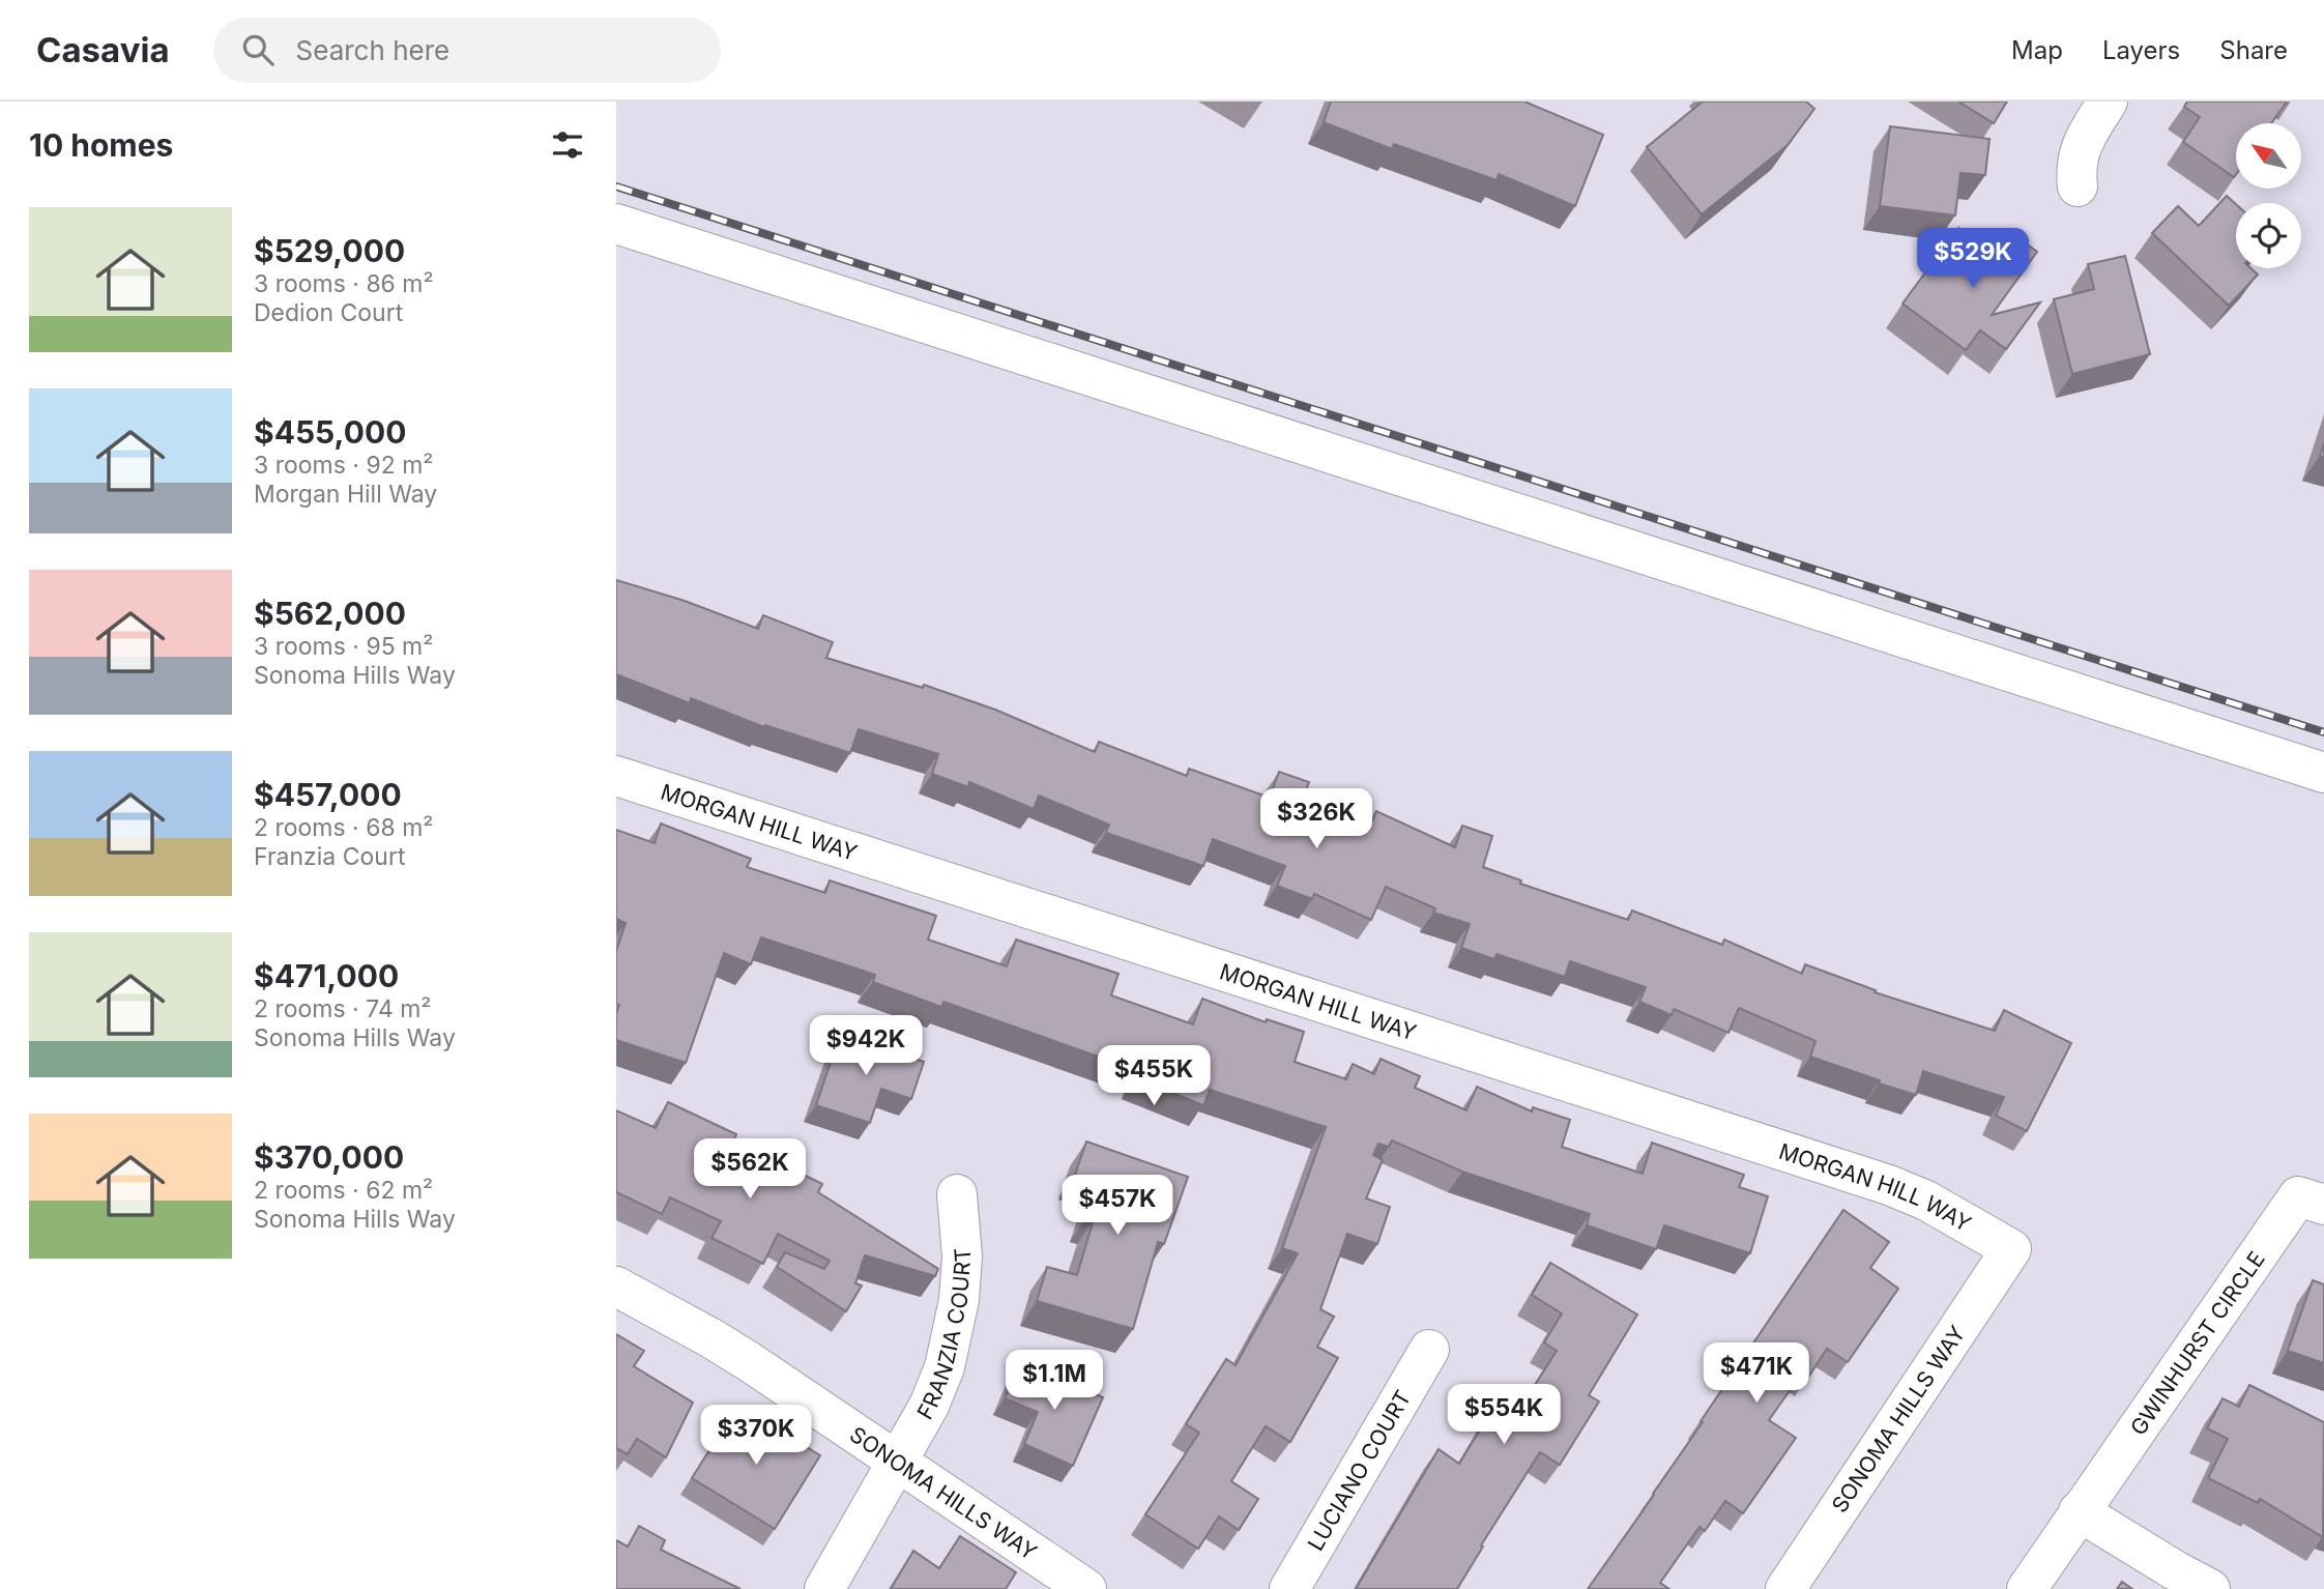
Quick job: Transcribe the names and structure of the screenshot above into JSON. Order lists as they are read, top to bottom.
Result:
{
  "streets": {
    "street": [
      "MORGAN HILL WAY",
      "FRANZIA COURT",
      "GWINHURST CIRCLE",
      "SONOMA HILLS WAY",
      "LUCIANO COURT"
    ]
  },
  "crossings": [
    ["MORGAN HILL WAY", "SONOMA HILLS WAY"],
    ["FRANZIA COURT", "SONOMA HILLS WAY"]
  ],
  "north": "top left",
  "page": {
    "header": "Casavia",
    "search": "Search here",
    "nav": ["Map", "Layers", "Share"],
    "heading": "10 homes",
    "list": [
      {
        "name": "$529,000",
        "note": "3 rooms · 86 m² · Dedion Court"
      },
      {
        "name": "$455,000",
        "note": "3 rooms · 92 m² · Morgan Hill Way"
      },
      {
        "name": "$562,000",
        "note": "3 rooms · 95 m² · Sonoma Hills Way"
      },
      {
        "name": "$457,000",
        "note": "2 rooms · 68 m² · Franzia Court"
      },
      {
        "name": "$471,000",
        "note": "2 rooms · 74 m² · Sonoma Hills Way"
      },
      {
        "name": "$370,000",
        "note": "2 rooms · 62 m² · Sonoma Hills Way"
      }
    ],
    "price": [
      "$529K",
      "$326K",
      "$942K",
      "$455K",
      "$562K",
      "$457K",
      "$471K",
      "$1.1M",
      "$554K",
      "$370K"
    ]
  }
}
